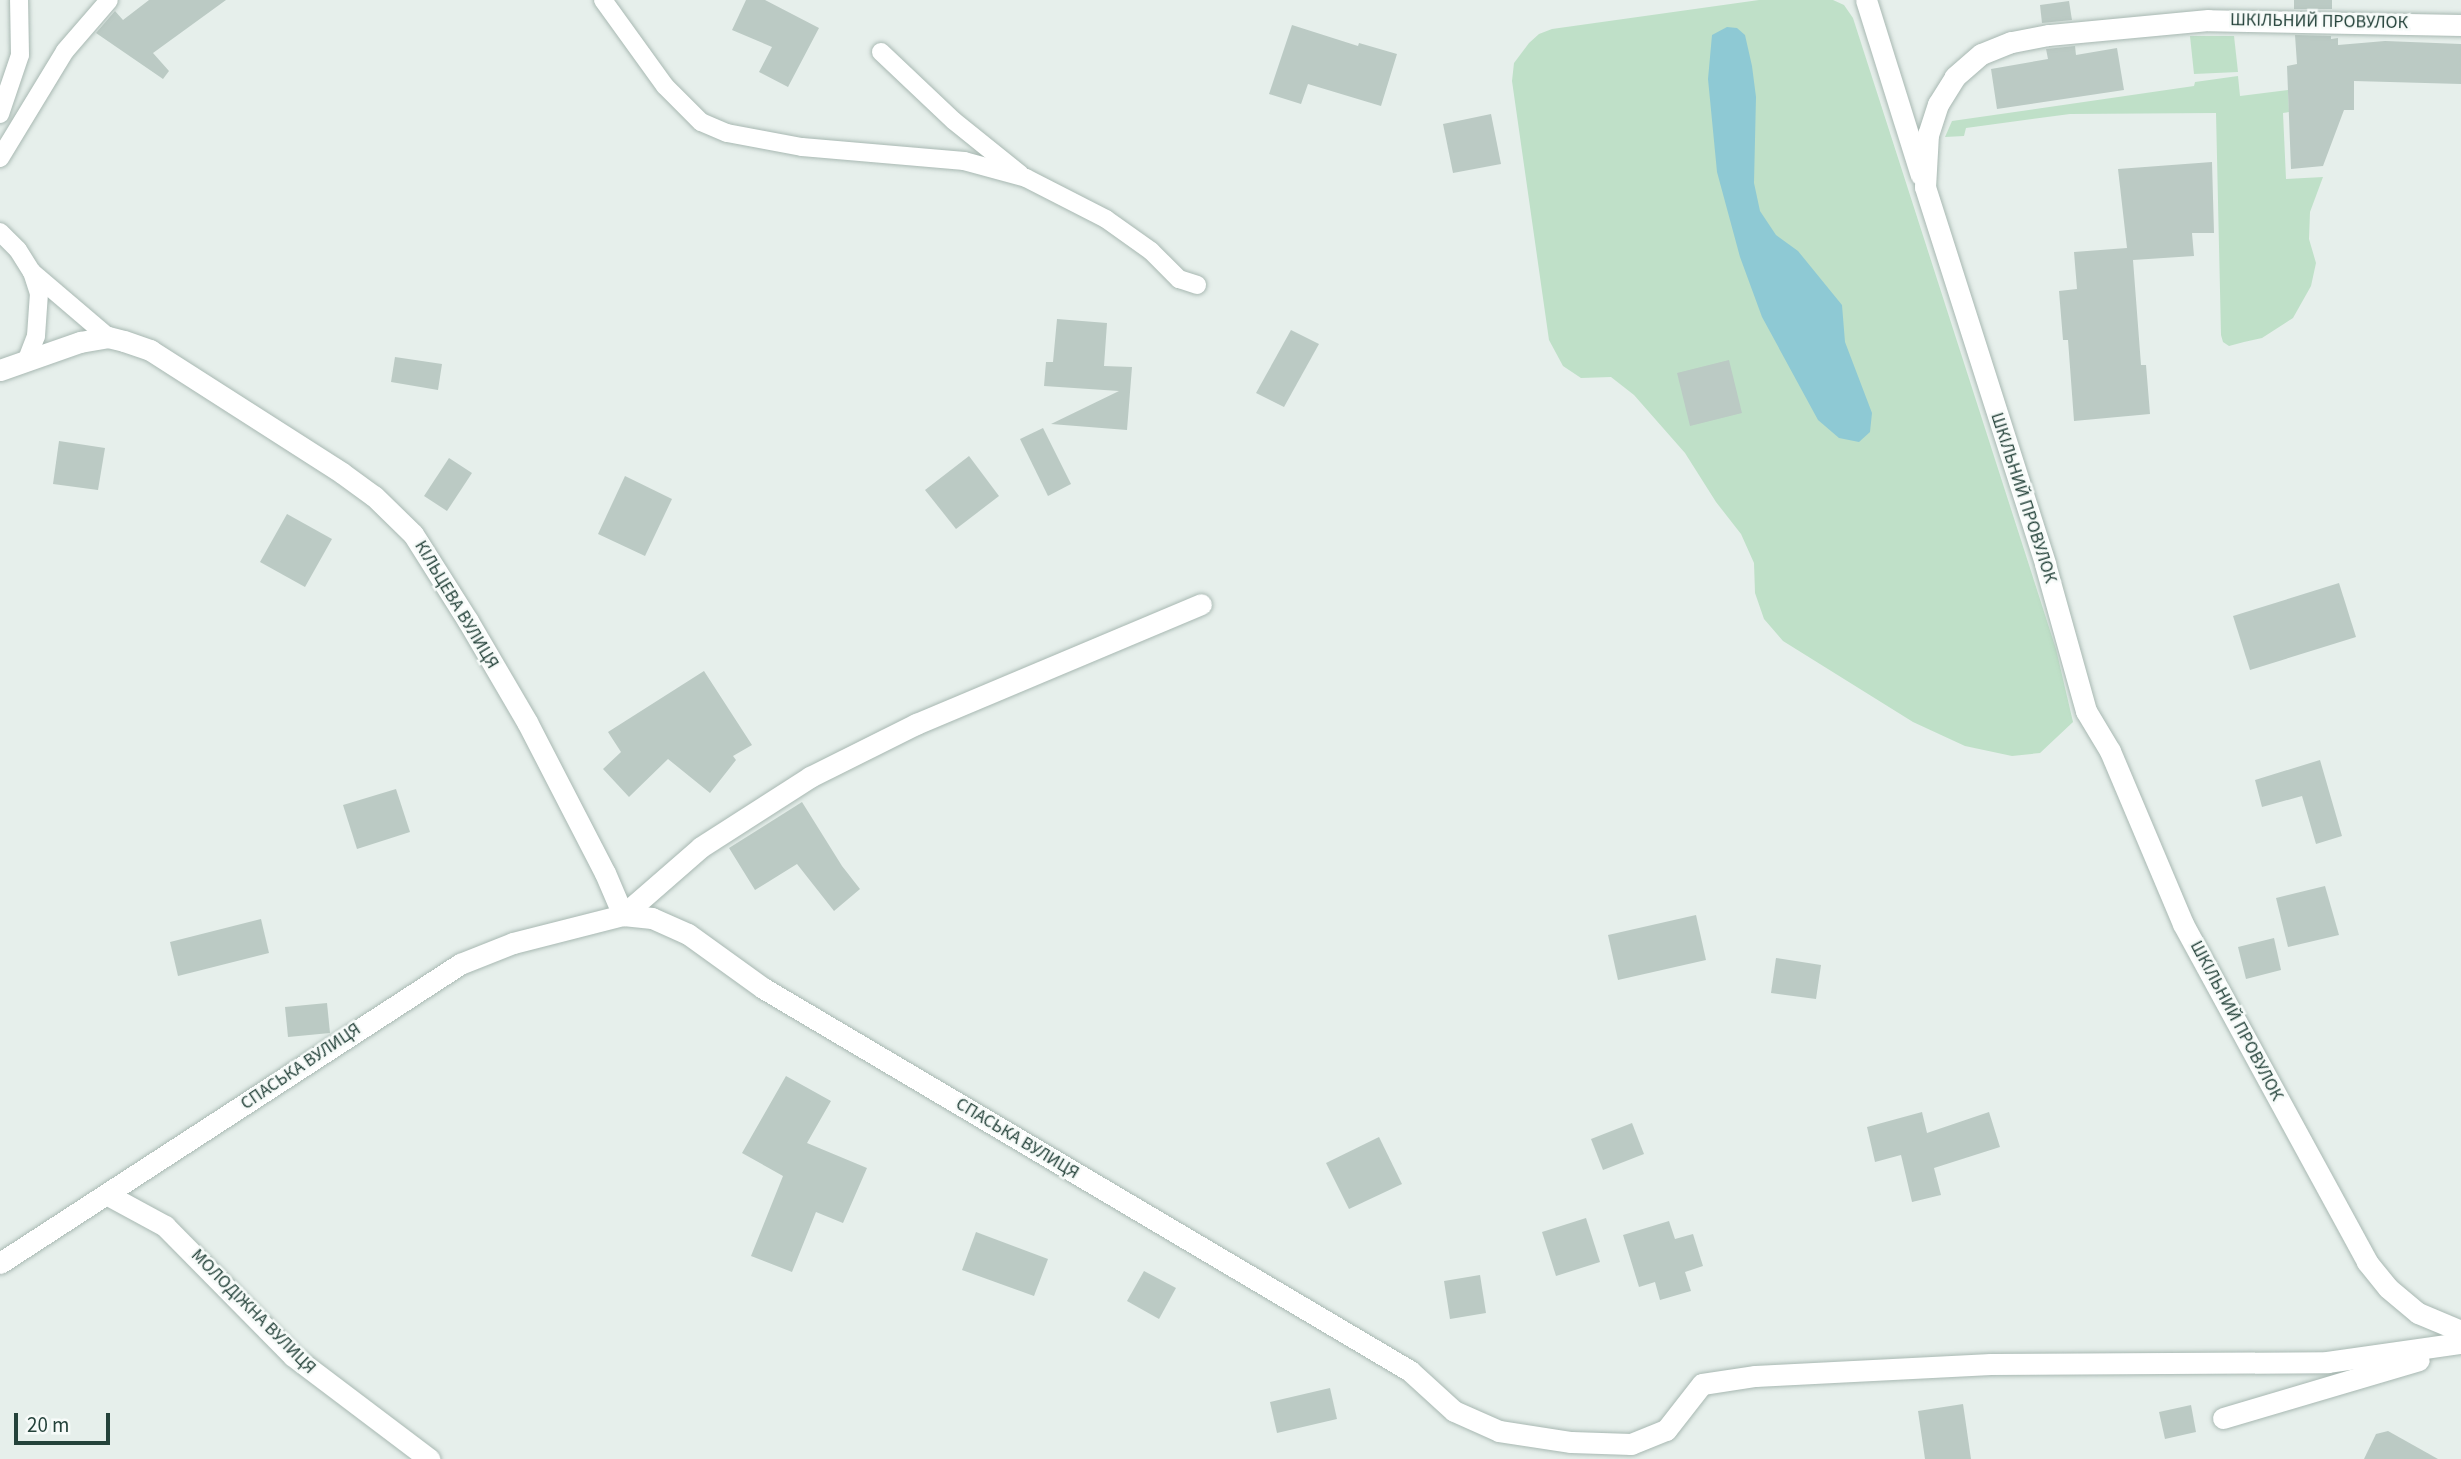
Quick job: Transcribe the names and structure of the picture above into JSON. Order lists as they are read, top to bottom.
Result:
{
  "streets": {
    "street": [
      "ШКІЛЬНИЙ ПРОВУЛОК",
      "КІЛЬЦЕВА ВУЛИЦЯ",
      "СПАСЬКА ВУЛИЦЯ",
      "МОЛОДІЖНА ВУЛИЦЯ"
    ]
  },
  "crossings": [
    ["КІЛЬЦЕВА ВУЛИЦЯ", "СПАСЬКА ВУЛИЦЯ"],
    ["СПАСЬКА ВУЛИЦЯ", "МОЛОДІЖНА ВУЛИЦЯ"]
  ],
  "scale_bar": "20 m"
}
